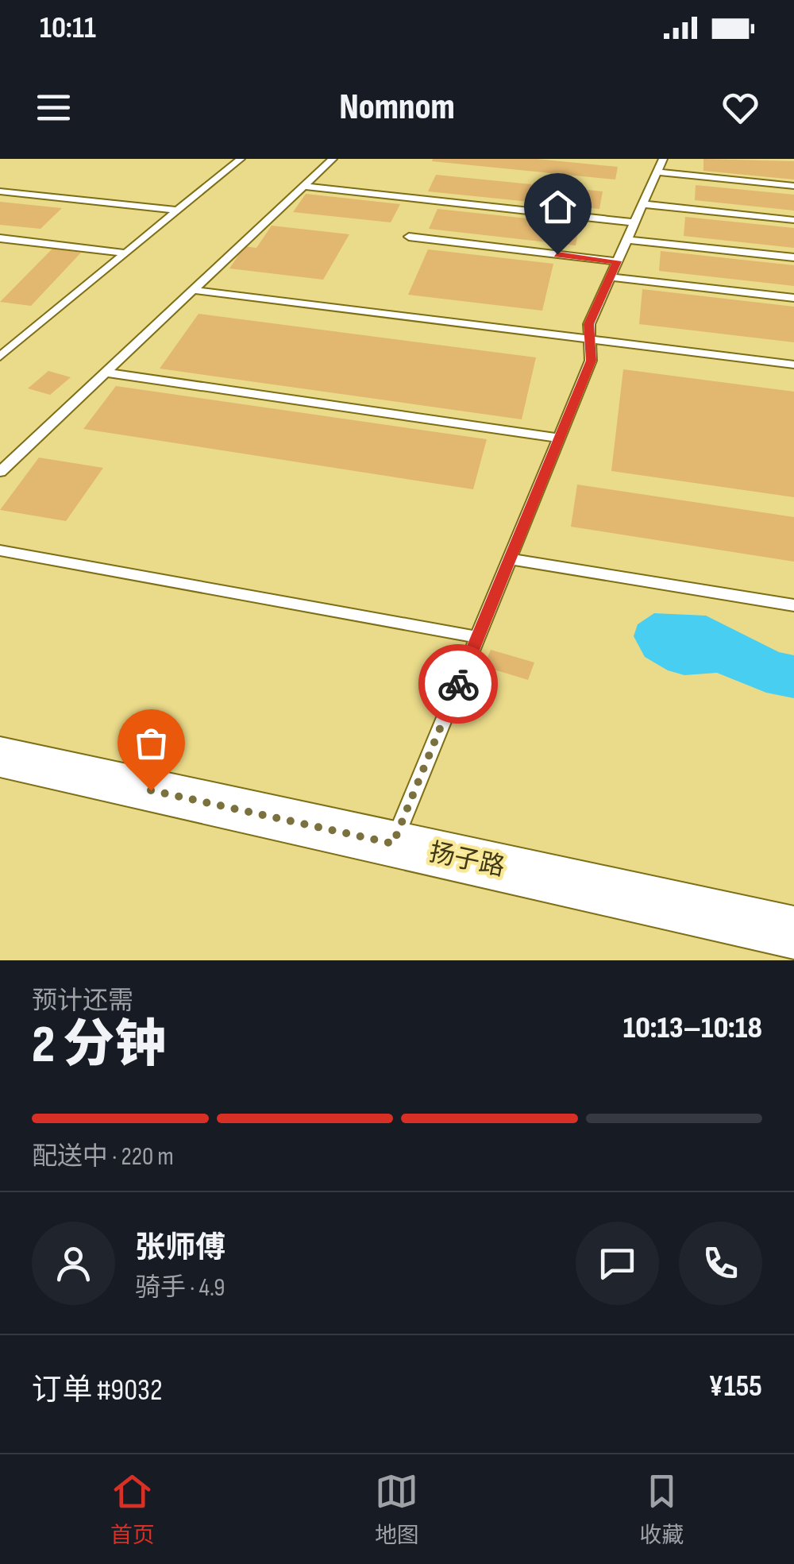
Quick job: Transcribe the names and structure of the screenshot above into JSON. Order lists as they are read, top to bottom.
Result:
{
  "streets": {
    "street": ["扬子路"]
  },
  "page": {
    "status": "10:11",
    "header": "Nomnom",
    "heading": ["2 分钟", "预计还需", "10:13–10:18"],
    "panel": [
      "张师傅",
      "骑手 · 4.9",
      "订单 #9032",
      "¥155"
    ],
    "bar": "配送中 · 220 m",
    "tabs": ["首页", "地图", "收藏"]
  }
}
